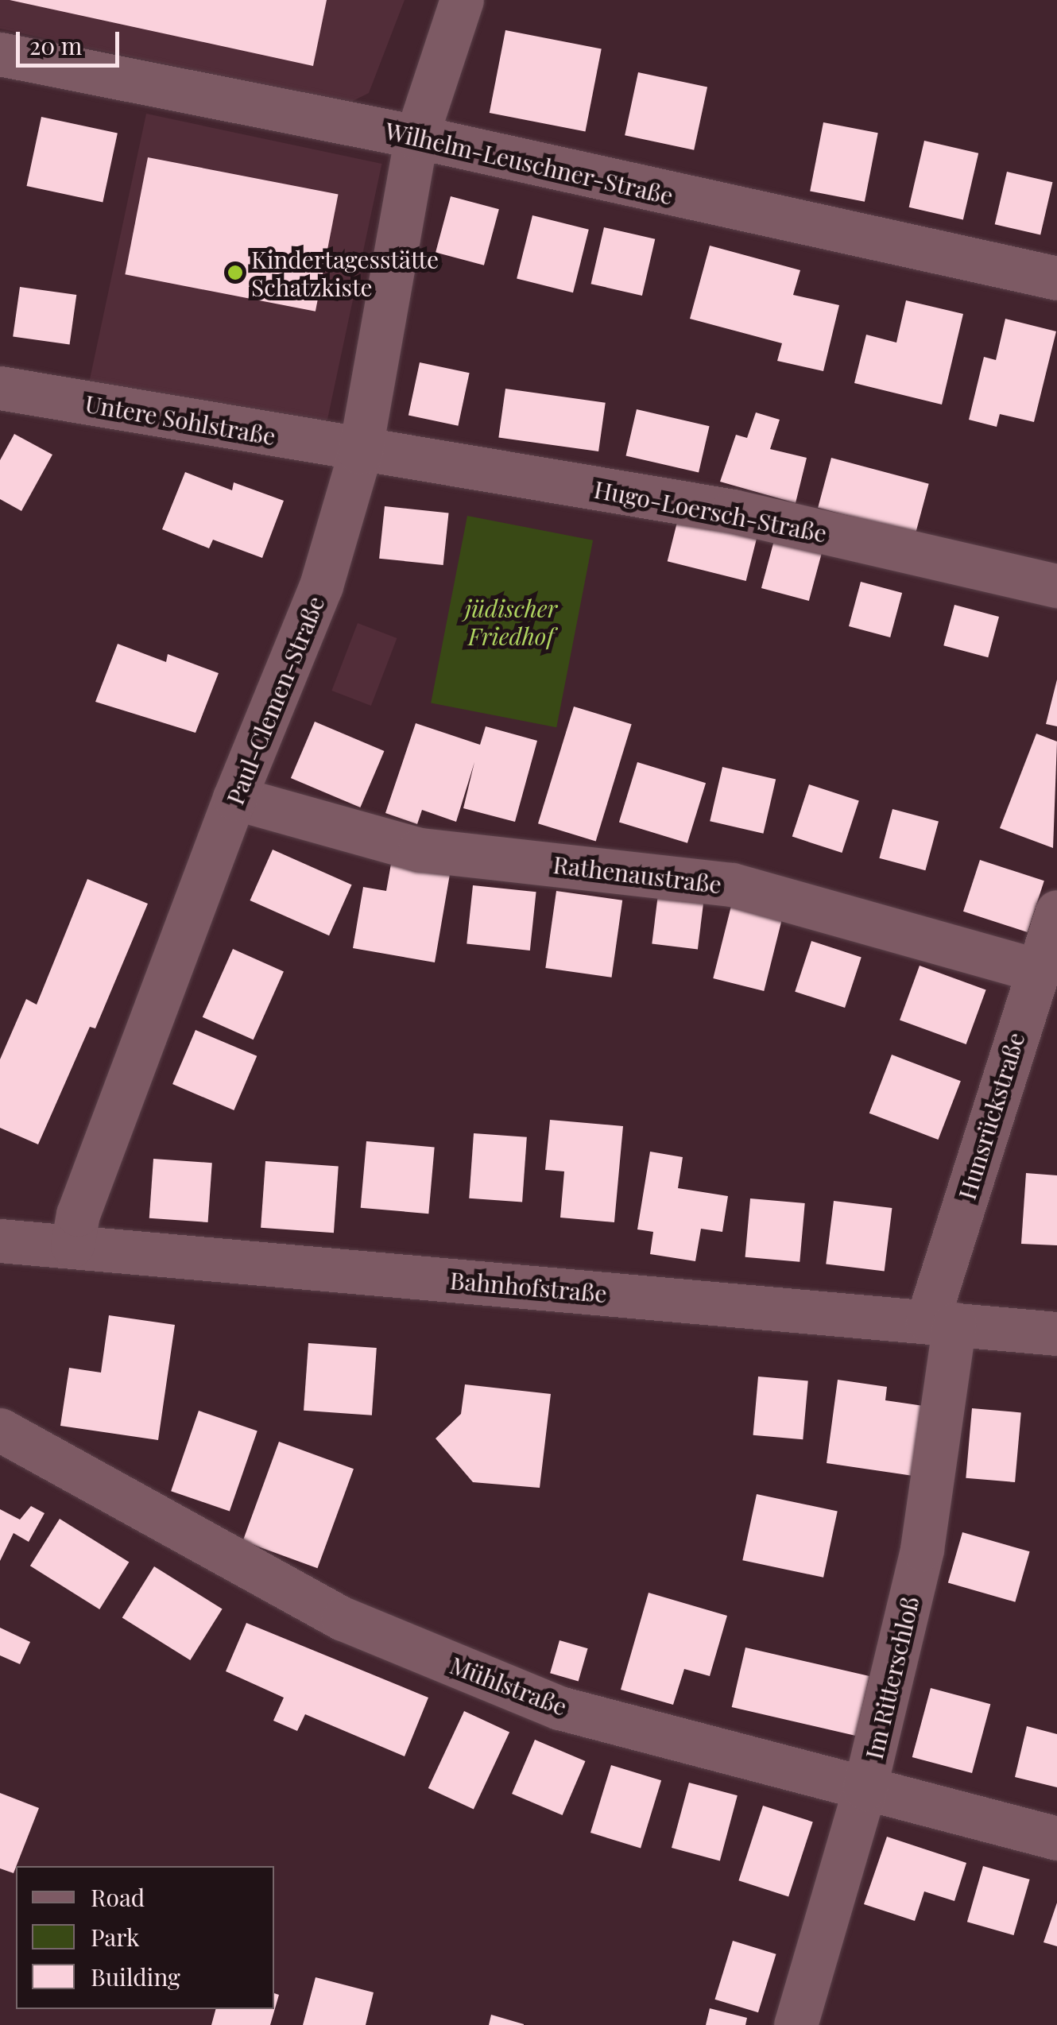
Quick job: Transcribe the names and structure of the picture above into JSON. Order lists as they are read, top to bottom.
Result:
{
  "streets": {
    "street": [
      "Wilhelm-Leuschner-Straße",
      "Untere Sohlstraße",
      "Hugo-Loersch-Straße",
      "Paul-Clemen-Straße",
      "Rathenaustraße",
      "Hunsrückstraße",
      "Bahnhofstraße",
      "Im Ritterschloß",
      "Mühlstraße"
    ]
  },
  "crossings": [
    ["Wilhelm-Leuschner-Straße", "Paul-Clemen-Straße"],
    ["Untere Sohlstraße", "Hugo-Loersch-Straße"],
    ["Untere Sohlstraße", "Paul-Clemen-Straße"],
    ["Hugo-Loersch-Straße", "Paul-Clemen-Straße"],
    ["Paul-Clemen-Straße", "Rathenaustraße"],
    ["Paul-Clemen-Straße", "Bahnhofstraße"],
    ["Rathenaustraße", "Hunsrückstraße"],
    ["Hunsrückstraße", "Bahnhofstraße"],
    ["Hunsrückstraße", "Im Ritterschloß"],
    ["Bahnhofstraße", "Im Ritterschloß"],
    ["Im Ritterschloß", "Mühlstraße"]
  ],
  "parks": ["jüdischer Friedhof"],
  "places": ["Kindertagesstätte Schatzkiste"],
  "legend": ["Road", "Park", "Building"],
  "scale_bar": "20 m"
}
